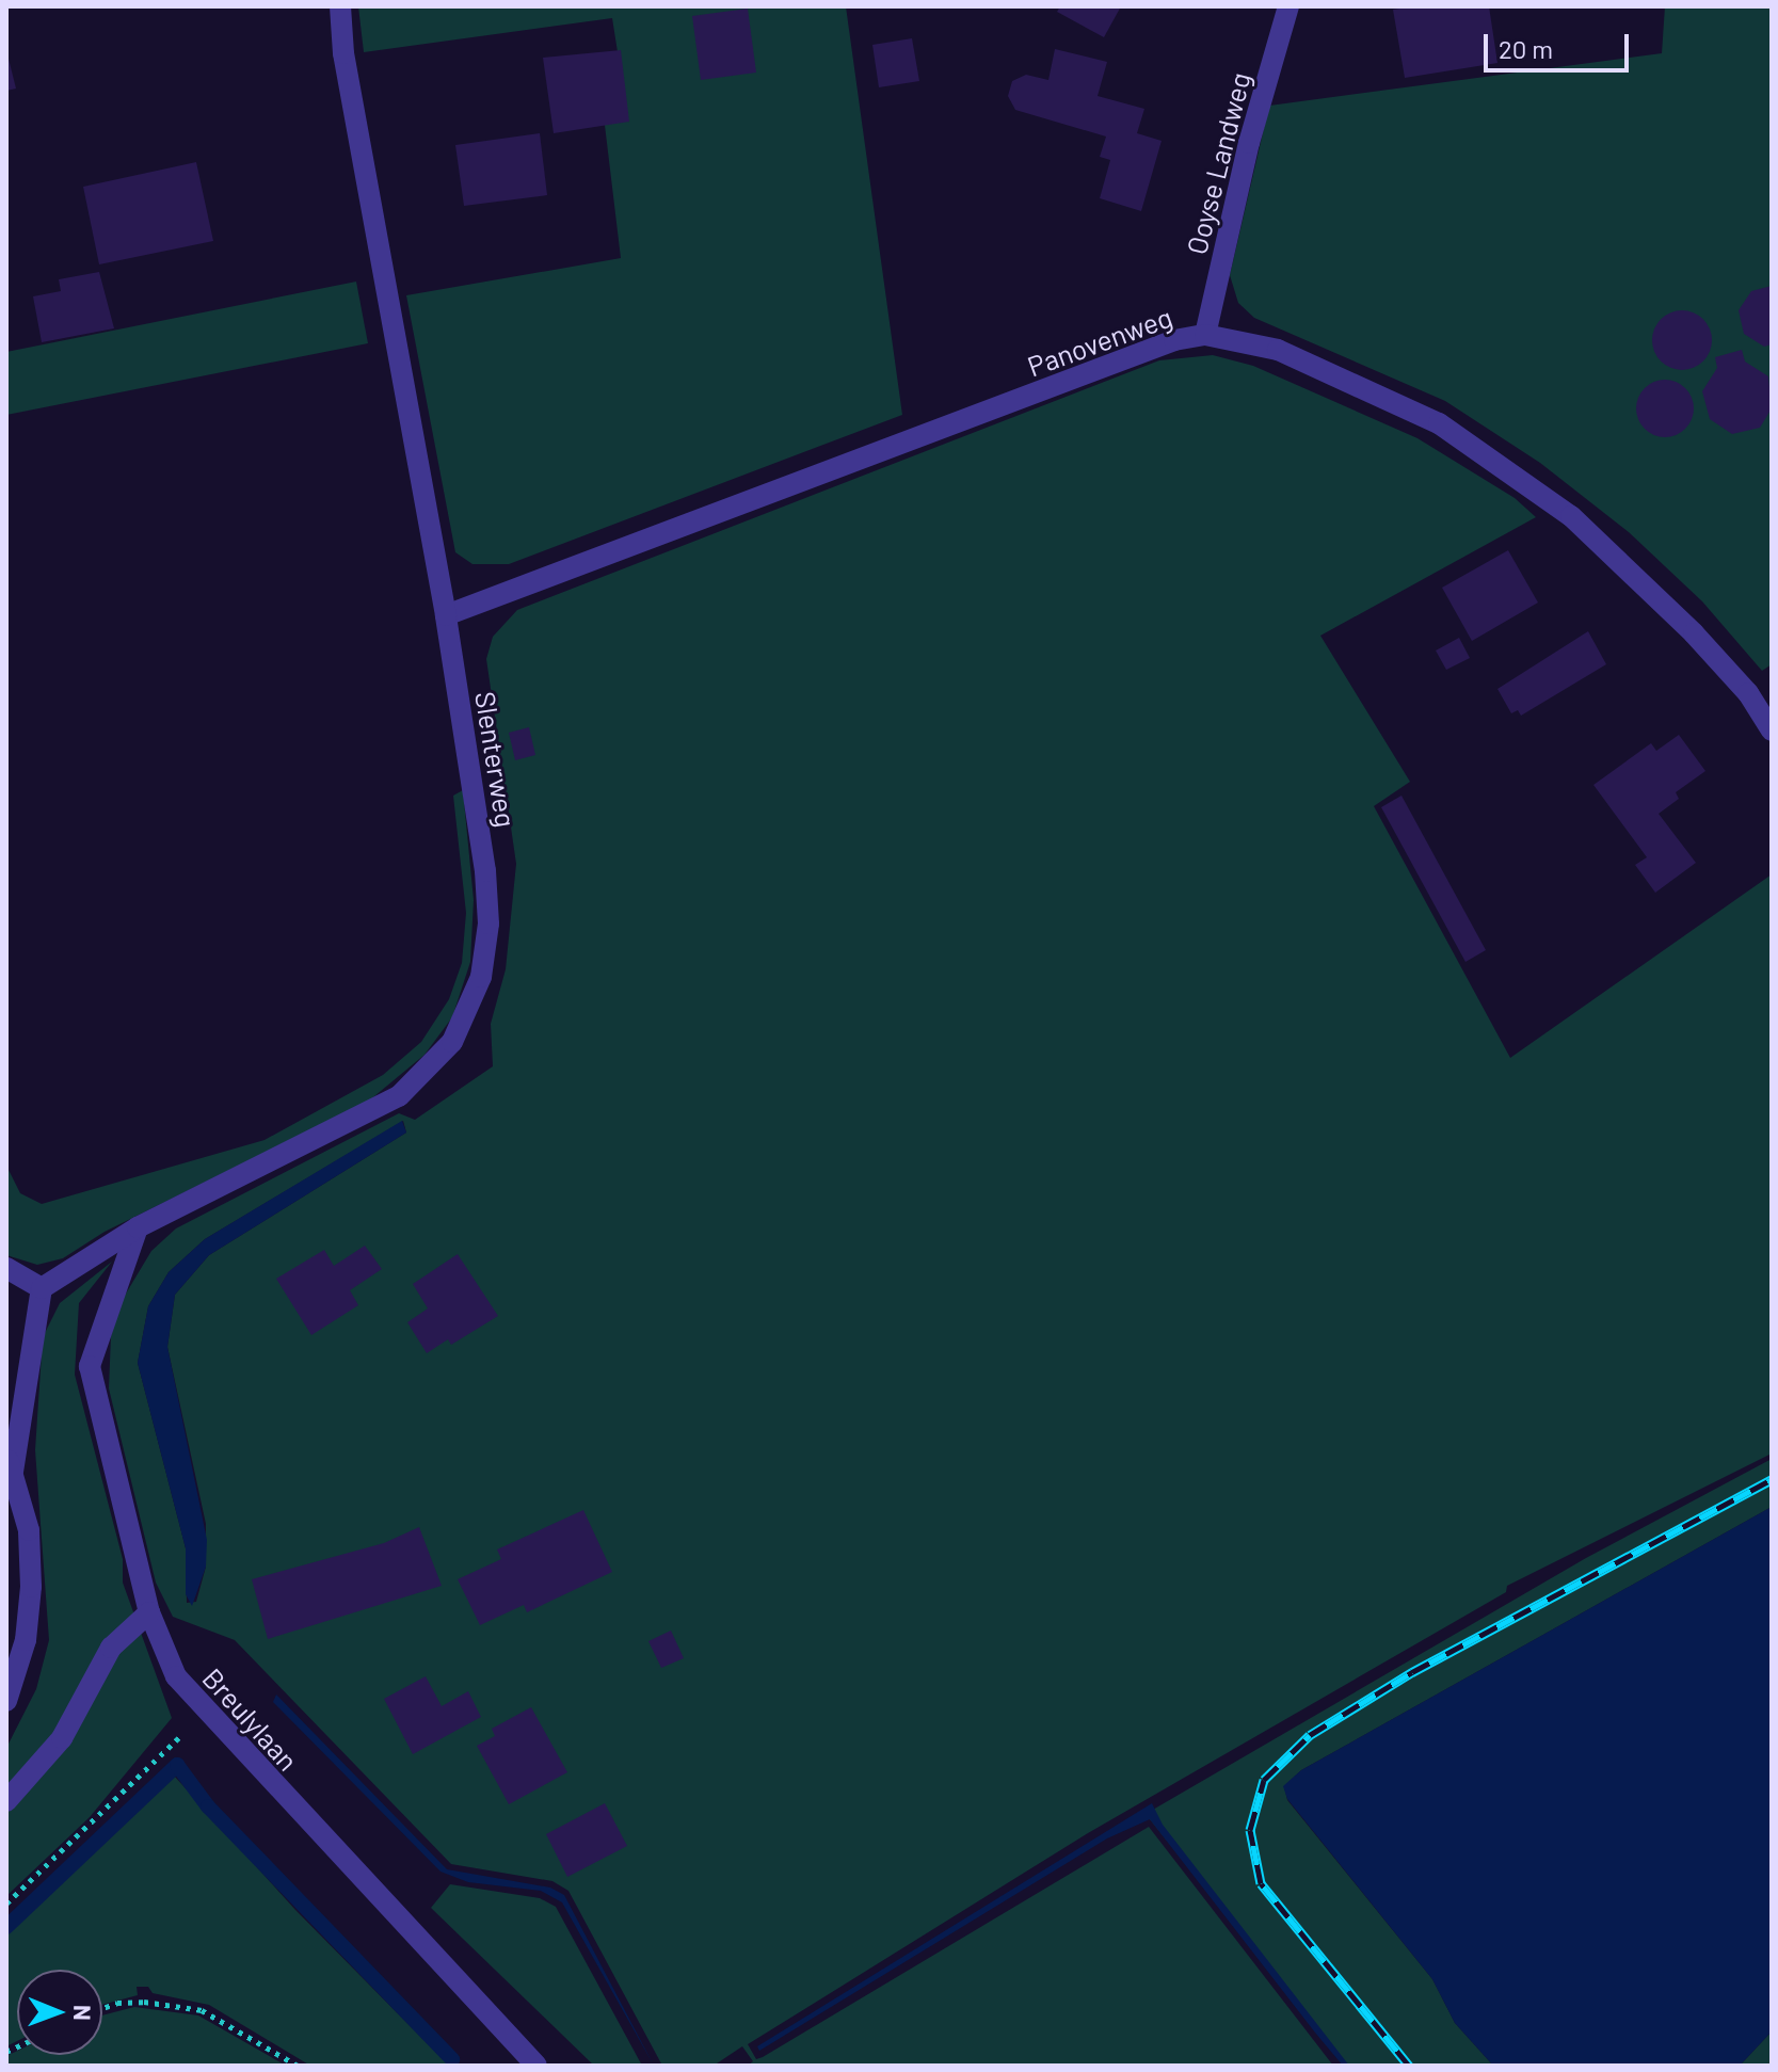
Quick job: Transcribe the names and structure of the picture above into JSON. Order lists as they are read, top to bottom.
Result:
{
  "streets": {
    "street": [
      "Ooyse Landweg",
      "Panovenweg",
      "Slenterweg",
      "Breulylaan"
    ]
  },
  "crossings": [
    ["Ooyse Landweg", "Panovenweg"],
    ["Panovenweg", "Slenterweg"],
    ["Slenterweg", "Breulylaan"]
  ],
  "scale_bar": "20 m",
  "north": "right"
}
